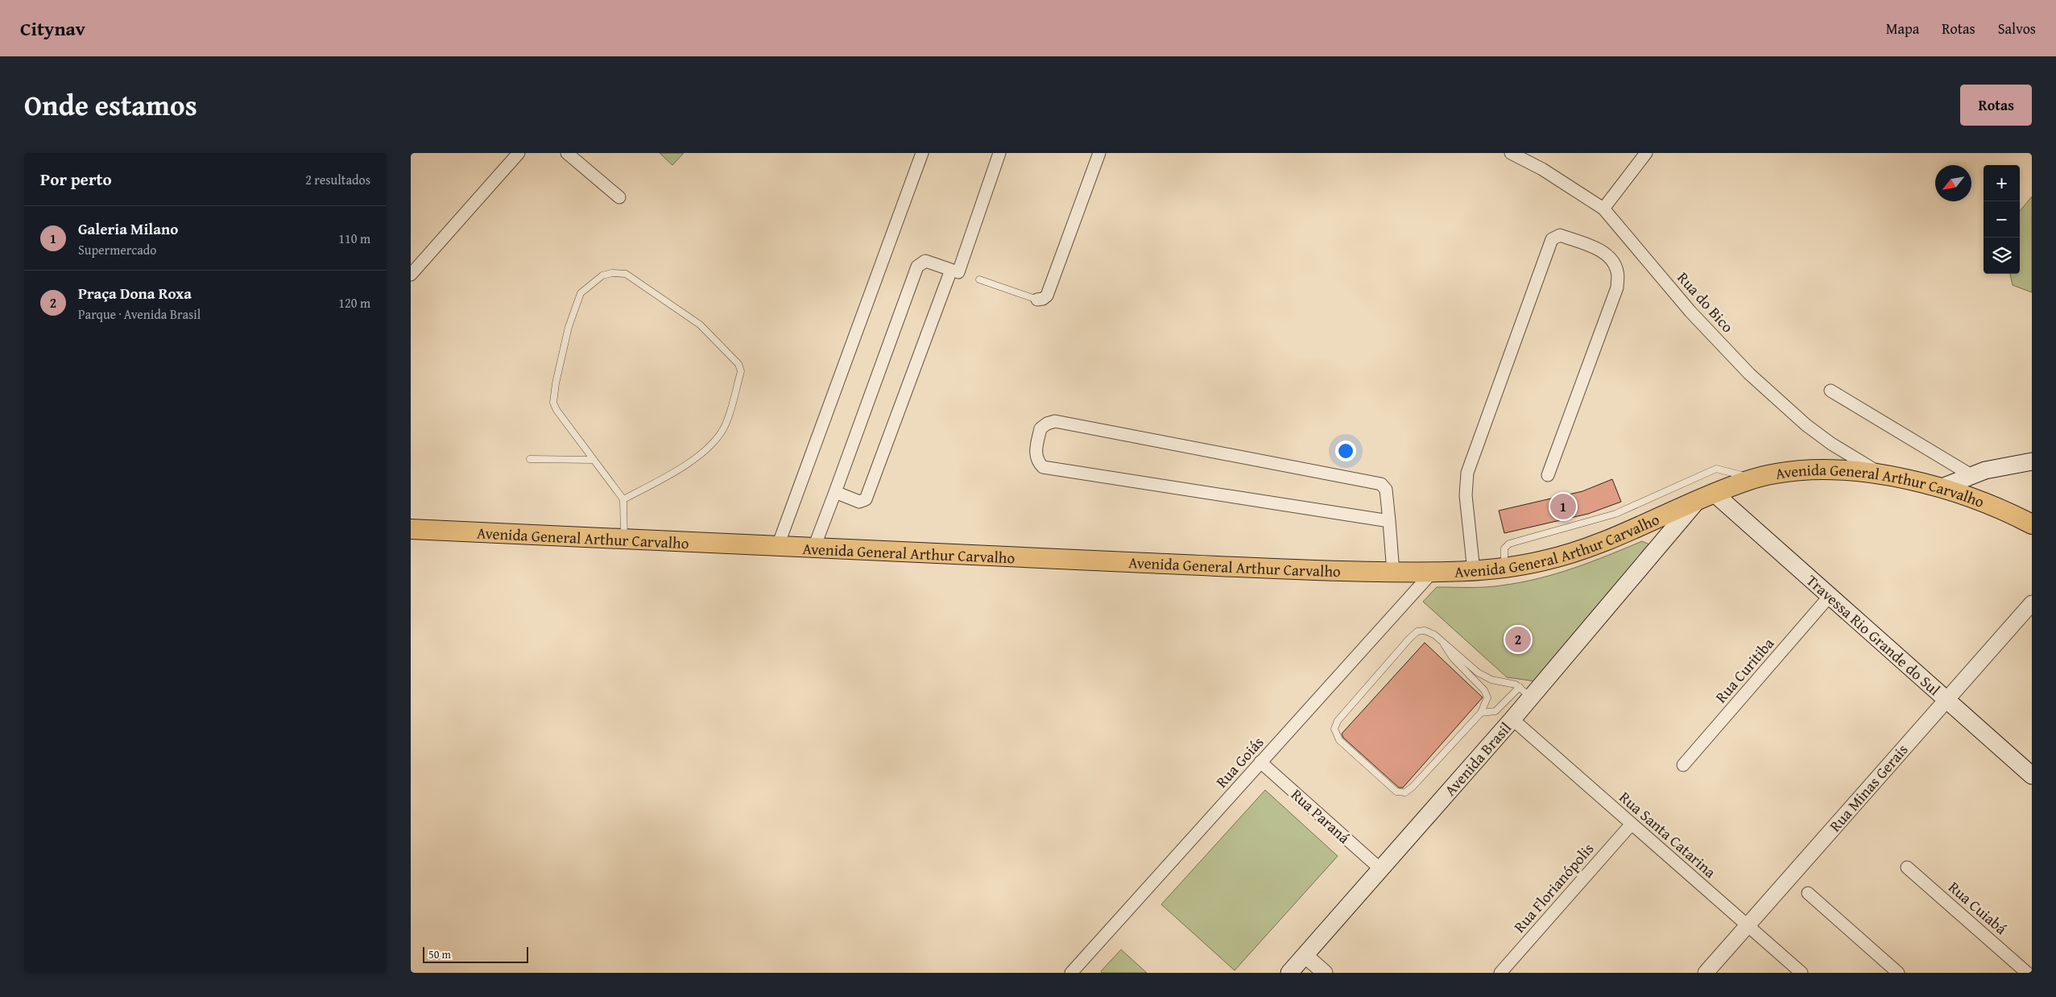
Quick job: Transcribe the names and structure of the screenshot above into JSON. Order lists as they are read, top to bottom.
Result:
{
  "streets": {
    "main road": ["Avenida General Arthur Carvalho", "Travessa Rio Grande do Sul", "Avenida Brasil"],
    "street": [
      "Rua do Bico",
      "Rua Curitiba",
      "Rua Goiás",
      "Rua Minas Gerais",
      "Rua Paraná",
      "Rua Santa Catarina",
      "Rua Florianópolis",
      "Rua Cuiabá"
    ]
  },
  "crossings": [
    ["Rua do Bico", "Avenida General Arthur Carvalho"],
    ["Avenida General Arthur Carvalho", "Travessa Rio Grande do Sul"],
    ["Avenida General Arthur Carvalho", "Avenida Brasil"],
    ["Avenida General Arthur Carvalho", "Rua Goiás"],
    ["Travessa Rio Grande do Sul", "Rua Curitiba"],
    ["Travessa Rio Grande do Sul", "Avenida Brasil"],
    ["Travessa Rio Grande do Sul", "Rua Minas Gerais"],
    ["Avenida Brasil", "Rua Paraná"],
    ["Avenida Brasil", "Rua Santa Catarina"],
    ["Rua Goiás", "Rua Paraná"],
    ["Rua Minas Gerais", "Rua Santa Catarina"],
    ["Rua Santa Catarina", "Rua Florianópolis"]
  ],
  "scale_bar": "50 m",
  "north": "bottom left",
  "page": {
    "header": "Citynav",
    "nav": ["Mapa", "Rotas", "Salvos"],
    "title": "Onde estamos",
    "buttons": "Rotas",
    "heading": ["Por perto", "2 resultados"],
    "map_buttons": ["+", "−"],
    "list": [
      {
        "mark": "1",
        "name": "Galeria Milano",
        "note": "Supermercado",
        "value": "110 m"
      },
      {
        "mark": "2",
        "name": "Praça Dona Roxa",
        "note": "Parque · Avenida Brasil",
        "value": "120 m"
      }
    ],
    "pins": ["1", "2"],
    "scale": "50 m"
  }
}
